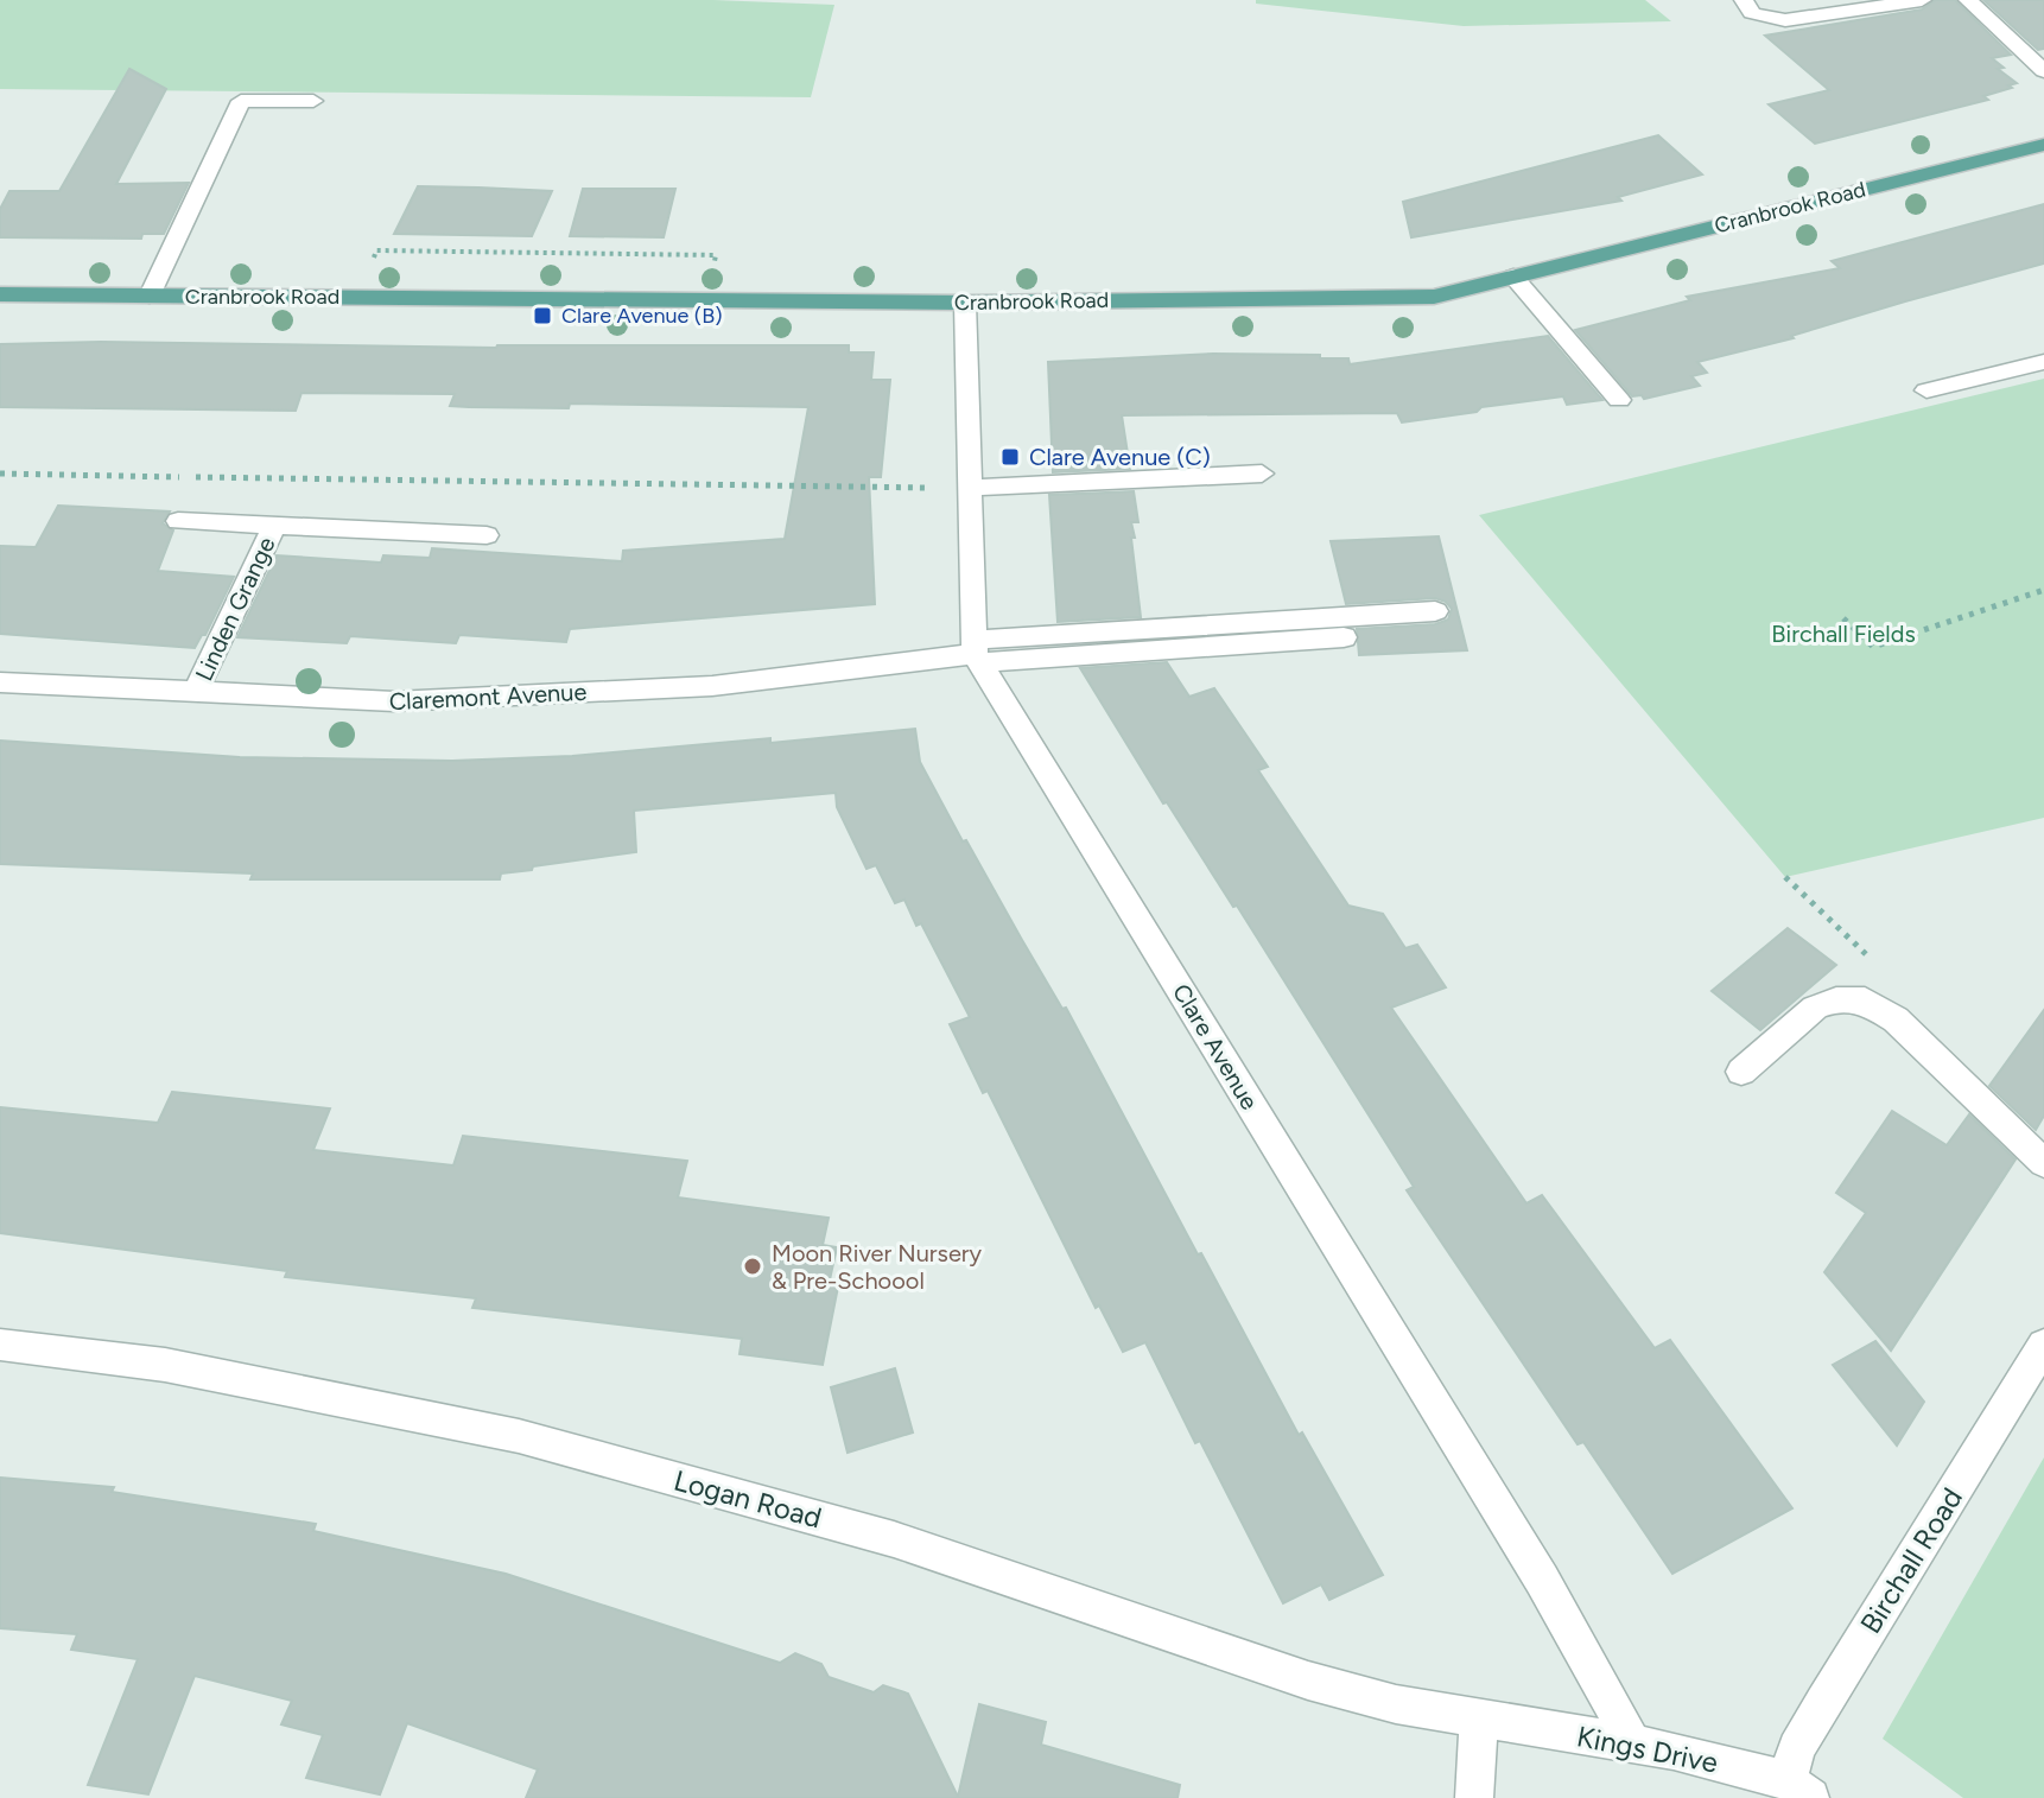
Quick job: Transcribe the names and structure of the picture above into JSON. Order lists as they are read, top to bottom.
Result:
{
  "streets": {
    "main road": ["Cranbrook Road"],
    "street": [
      "Linden Grange",
      "Claremont Avenue",
      "Clare Avenue",
      "Logan Road",
      "Birchall Road",
      "Kings Drive"
    ]
  },
  "crossings": [
    ["Linden Grange", "Claremont Avenue"],
    ["Claremont Avenue", "Clare Avenue"],
    ["Clare Avenue", "Kings Drive"],
    ["Logan Road", "Kings Drive"],
    ["Birchall Road", "Kings Drive"]
  ],
  "parks": ["Birchall Fields"],
  "places": {
    "transit": ["Clare Avenue (B)", "Clare Avenue (C)"],
    "other": ["Moon River Nursery & Pre-Schoool"]
  }
}
